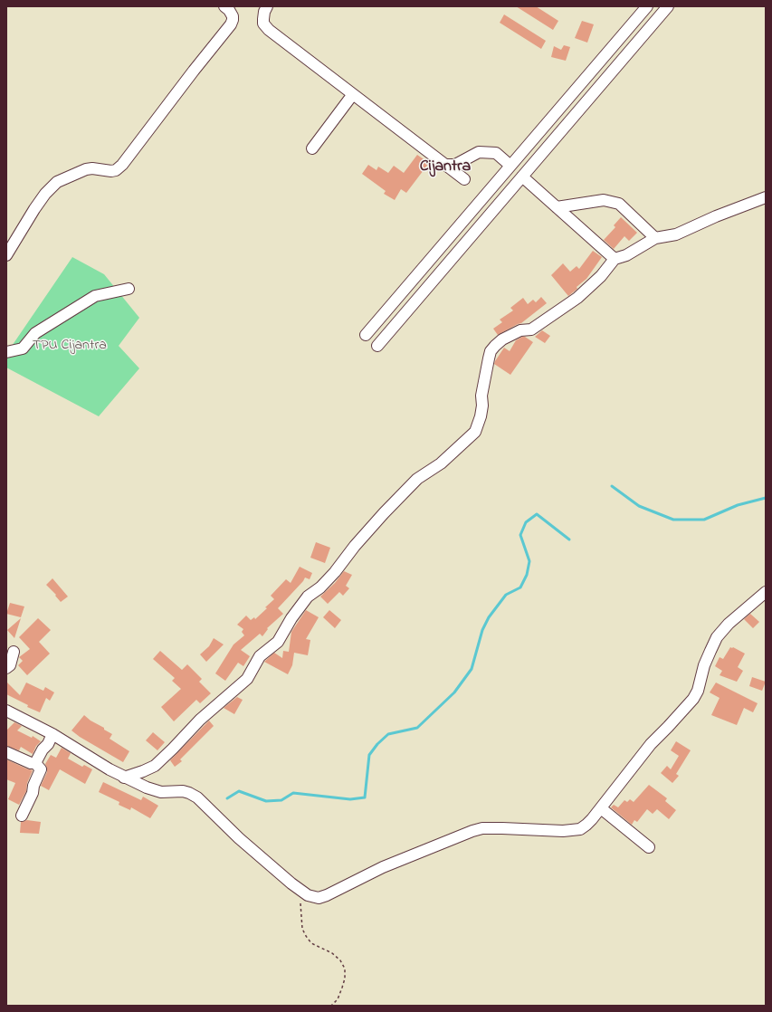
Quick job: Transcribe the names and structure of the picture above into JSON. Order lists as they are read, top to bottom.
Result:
{
  "districts": ["Cijantra"],
  "parks": ["TPU Cijantra"]
}
